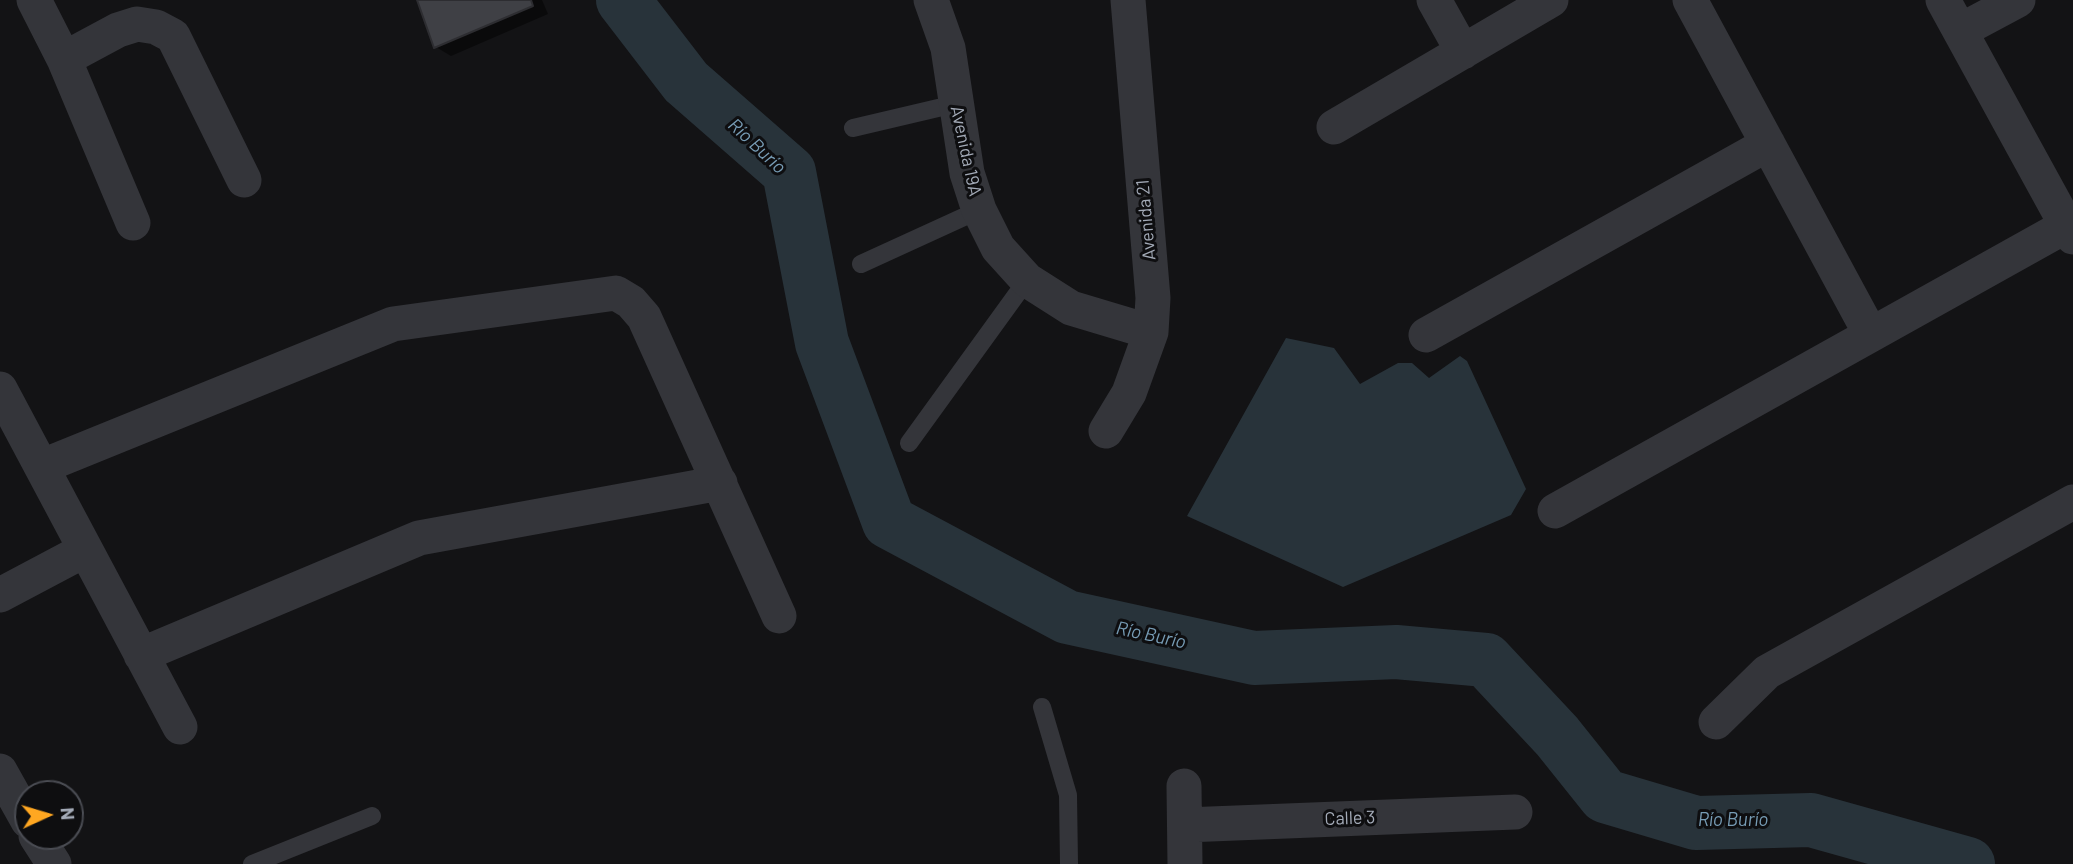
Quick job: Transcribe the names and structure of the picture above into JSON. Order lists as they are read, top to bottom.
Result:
{
  "streets": {
    "street": ["Avenida 19A", "Avenida 21", "Calle 3"]
  },
  "crossings": [
    ["Avenida 19A", "Avenida 21"]
  ],
  "water": ["Río Burío"],
  "north": "right"
}
